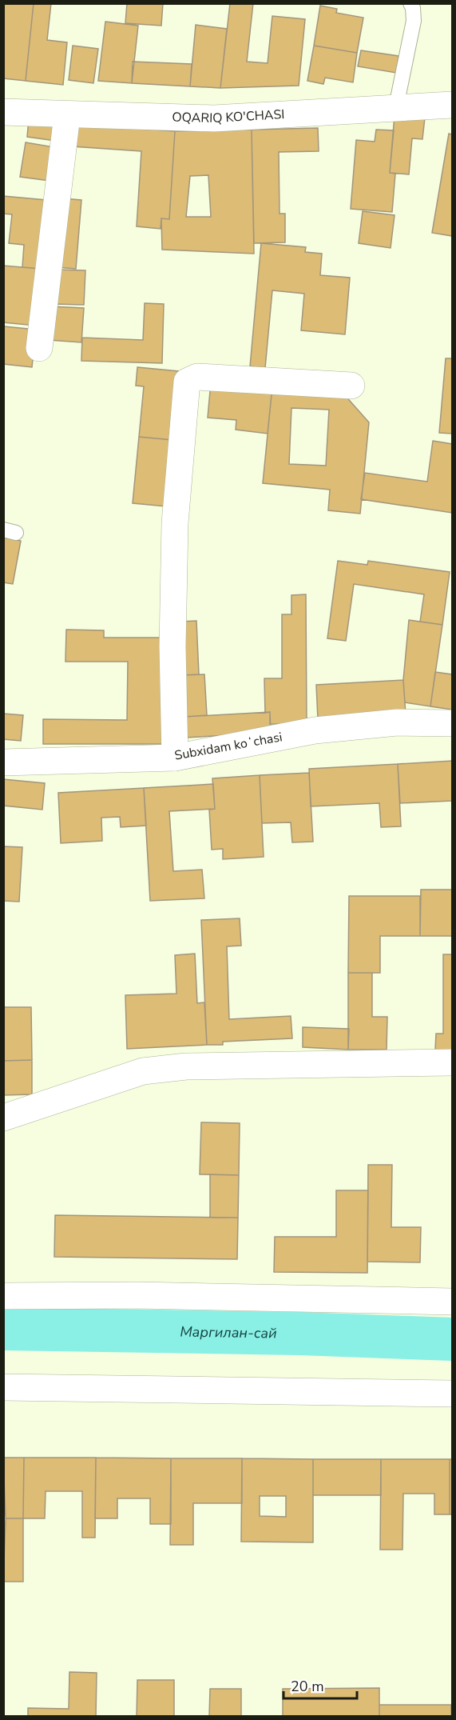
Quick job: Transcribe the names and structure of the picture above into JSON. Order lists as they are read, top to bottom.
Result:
{
  "streets": {
    "street": ["OQARIQ KO'CHASI", "Subxidam koʻchasi"]
  },
  "water": ["Маргилан-сай"],
  "scale_bar": "20 m"
}
